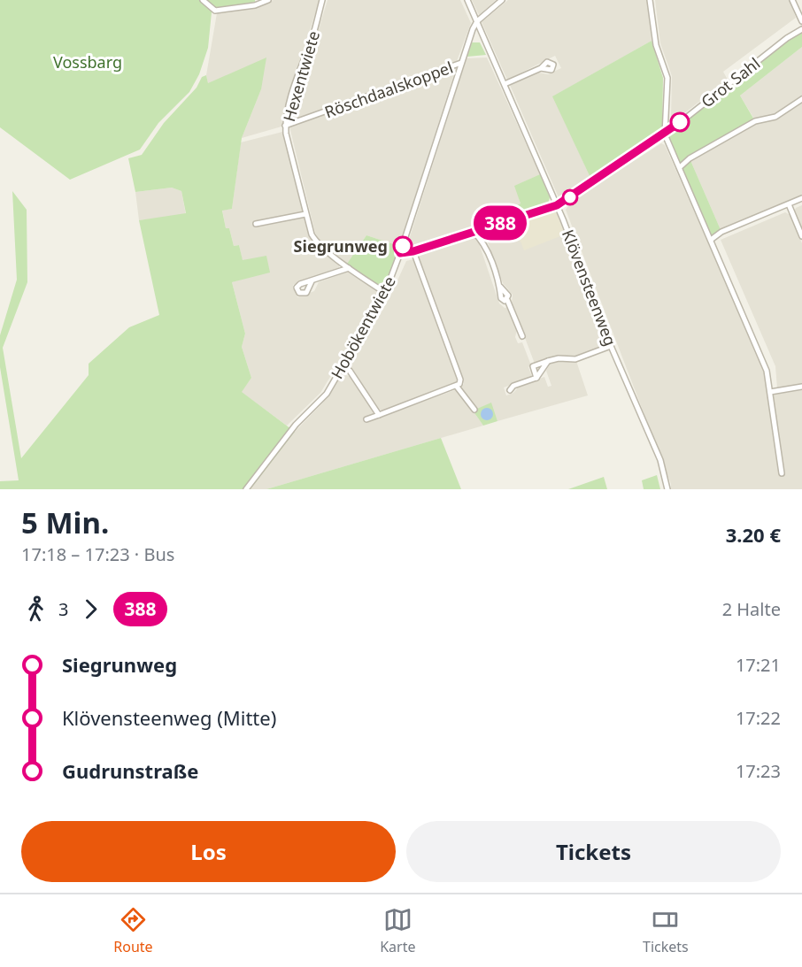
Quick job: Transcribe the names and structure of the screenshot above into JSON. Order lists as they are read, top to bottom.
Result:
{
  "streets": {
    "street": [
      "Hexentwiete",
      "Grot Sahl",
      "Röschdaalskoppel",
      "Klövensteenweg",
      "Hobökentwiete"
    ]
  },
  "crossings": [
    ["Hexentwiete", "Röschdaalskoppel"],
    ["Hexentwiete", "Hobökentwiete"],
    ["Grot Sahl", "Klövensteenweg"],
    ["Grot Sahl", "Hobökentwiete"],
    ["Röschdaalskoppel", "Hobökentwiete"],
    ["Klövensteenweg", "Hobökentwiete"]
  ],
  "parks": ["Vossbarg"],
  "places": ["Siegrunweg"],
  "lines": ["bus line 388"],
  "page": {
    "on_map": "388",
    "heading": ["5 Min.", "17:18 – 17:23 · Bus", "3.20 €"],
    "legs": ["3", "388", "2 Halte"],
    "list": [
      {
        "name": "Siegrunweg",
        "value": "17:21"
      },
      {
        "name": "Klövensteenweg (Mitte)",
        "value": "17:22"
      },
      {
        "name": "Gudrunstraße",
        "value": "17:23"
      }
    ],
    "buttons": ["Los", "Tickets"],
    "tabs": ["Route", "Karte", "Tickets"]
  }
}
